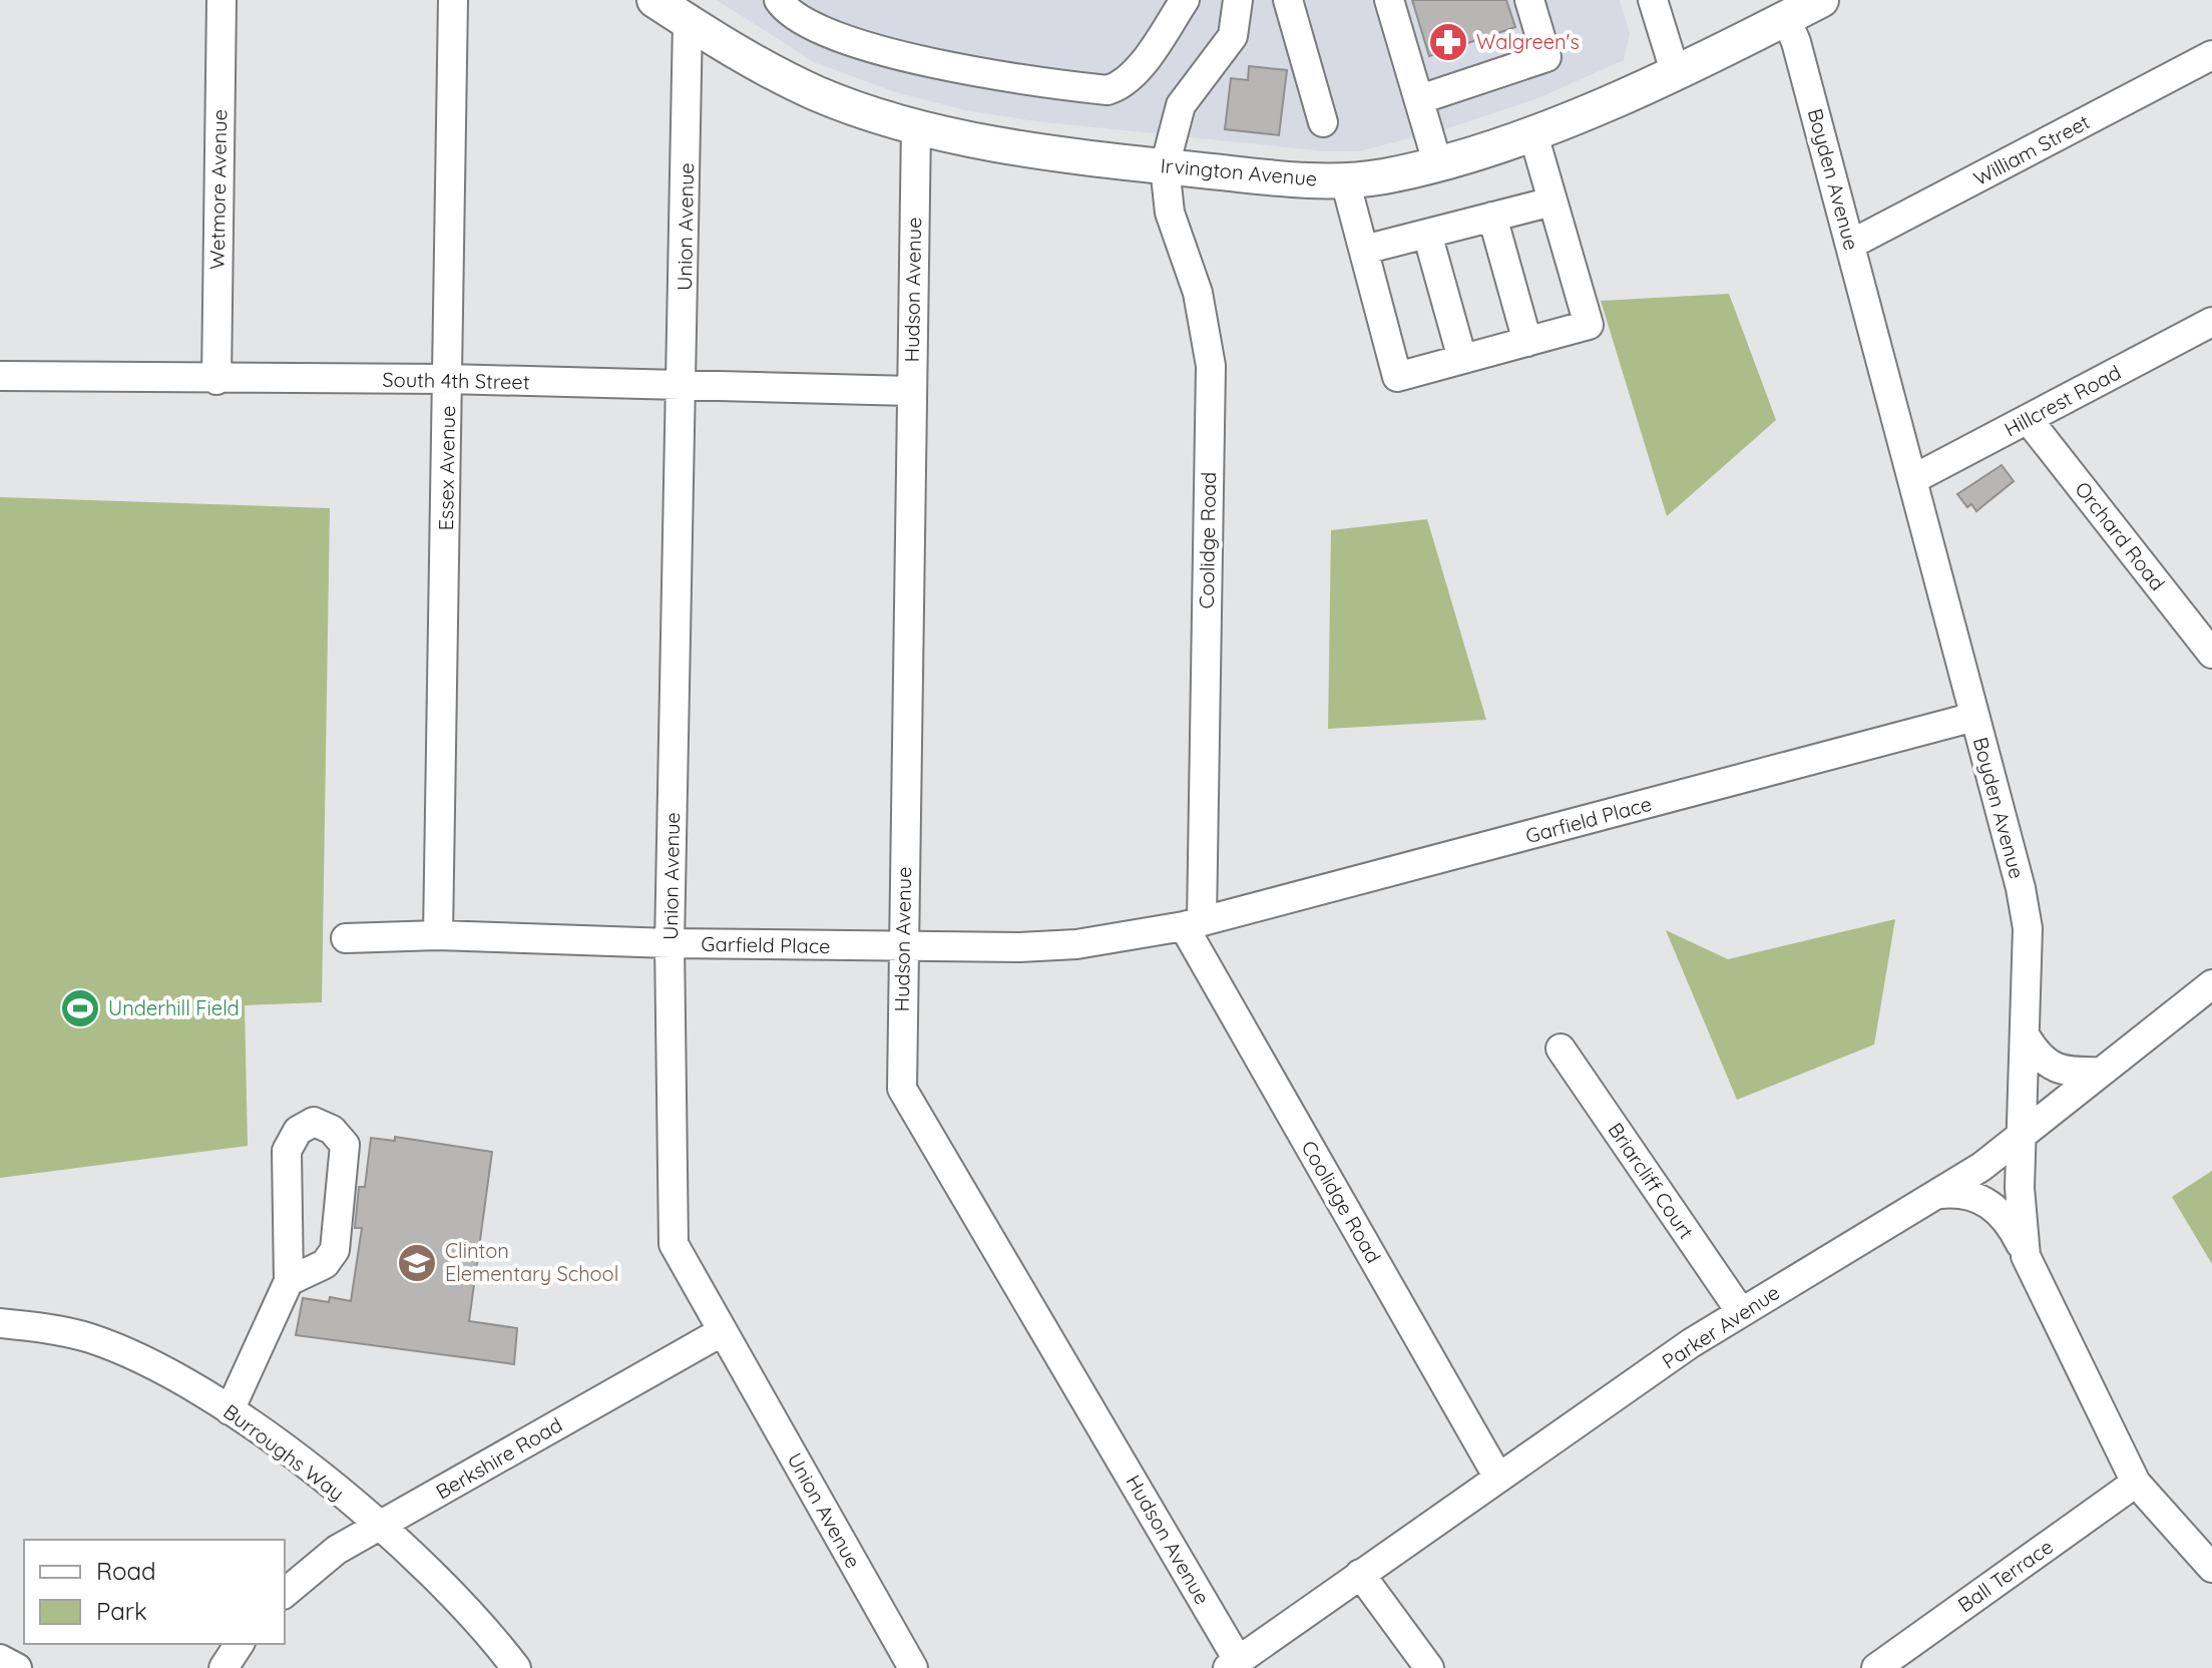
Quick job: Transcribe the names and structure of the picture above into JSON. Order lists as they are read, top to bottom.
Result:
{
  "streets": {
    "main road": ["Irvington Avenue"],
    "street": [
      "William Street",
      "Boyden Avenue",
      "Wetmore Avenue",
      "Union Avenue",
      "Hudson Avenue",
      "South 4th Street",
      "Hillcrest Road",
      "Essex Avenue",
      "Orchard Road",
      "Coolidge Road",
      "Garfield Place",
      "Briarcliff Court",
      "Parker Avenue",
      "Burroughs Way",
      "Berkshire Road",
      "Ball Terrace"
    ]
  },
  "crossings": [
    ["William Street", "Boyden Avenue"],
    ["Irvington Avenue", "Boyden Avenue"],
    ["Irvington Avenue", "Union Avenue"],
    ["Irvington Avenue", "Hudson Avenue"],
    ["Irvington Avenue", "Coolidge Road"],
    ["Boyden Avenue", "Hillcrest Road"],
    ["Boyden Avenue", "Garfield Place"],
    ["Boyden Avenue", "Parker Avenue"],
    ["Boyden Avenue", "Ball Terrace"],
    ["Wetmore Avenue", "South 4th Street"],
    ["Union Avenue", "South 4th Street"],
    ["Union Avenue", "Garfield Place"],
    ["Union Avenue", "Berkshire Road"],
    ["Hudson Avenue", "South 4th Street"],
    ["Hudson Avenue", "Garfield Place"],
    ["Hudson Avenue", "Parker Avenue"],
    ["South 4th Street", "Essex Avenue"],
    ["Hillcrest Road", "Orchard Road"],
    ["Essex Avenue", "Garfield Place"],
    ["Coolidge Road", "Garfield Place"],
    ["Coolidge Road", "Parker Avenue"],
    ["Briarcliff Court", "Parker Avenue"],
    ["Burroughs Way", "Berkshire Road"]
  ],
  "places": {
    "pharmacy": ["Walgreen's"],
    "sports": ["Underhill Field"],
    "school or university": ["Clinton Elementary School"]
  },
  "legend": ["Road", "Park"]
}
